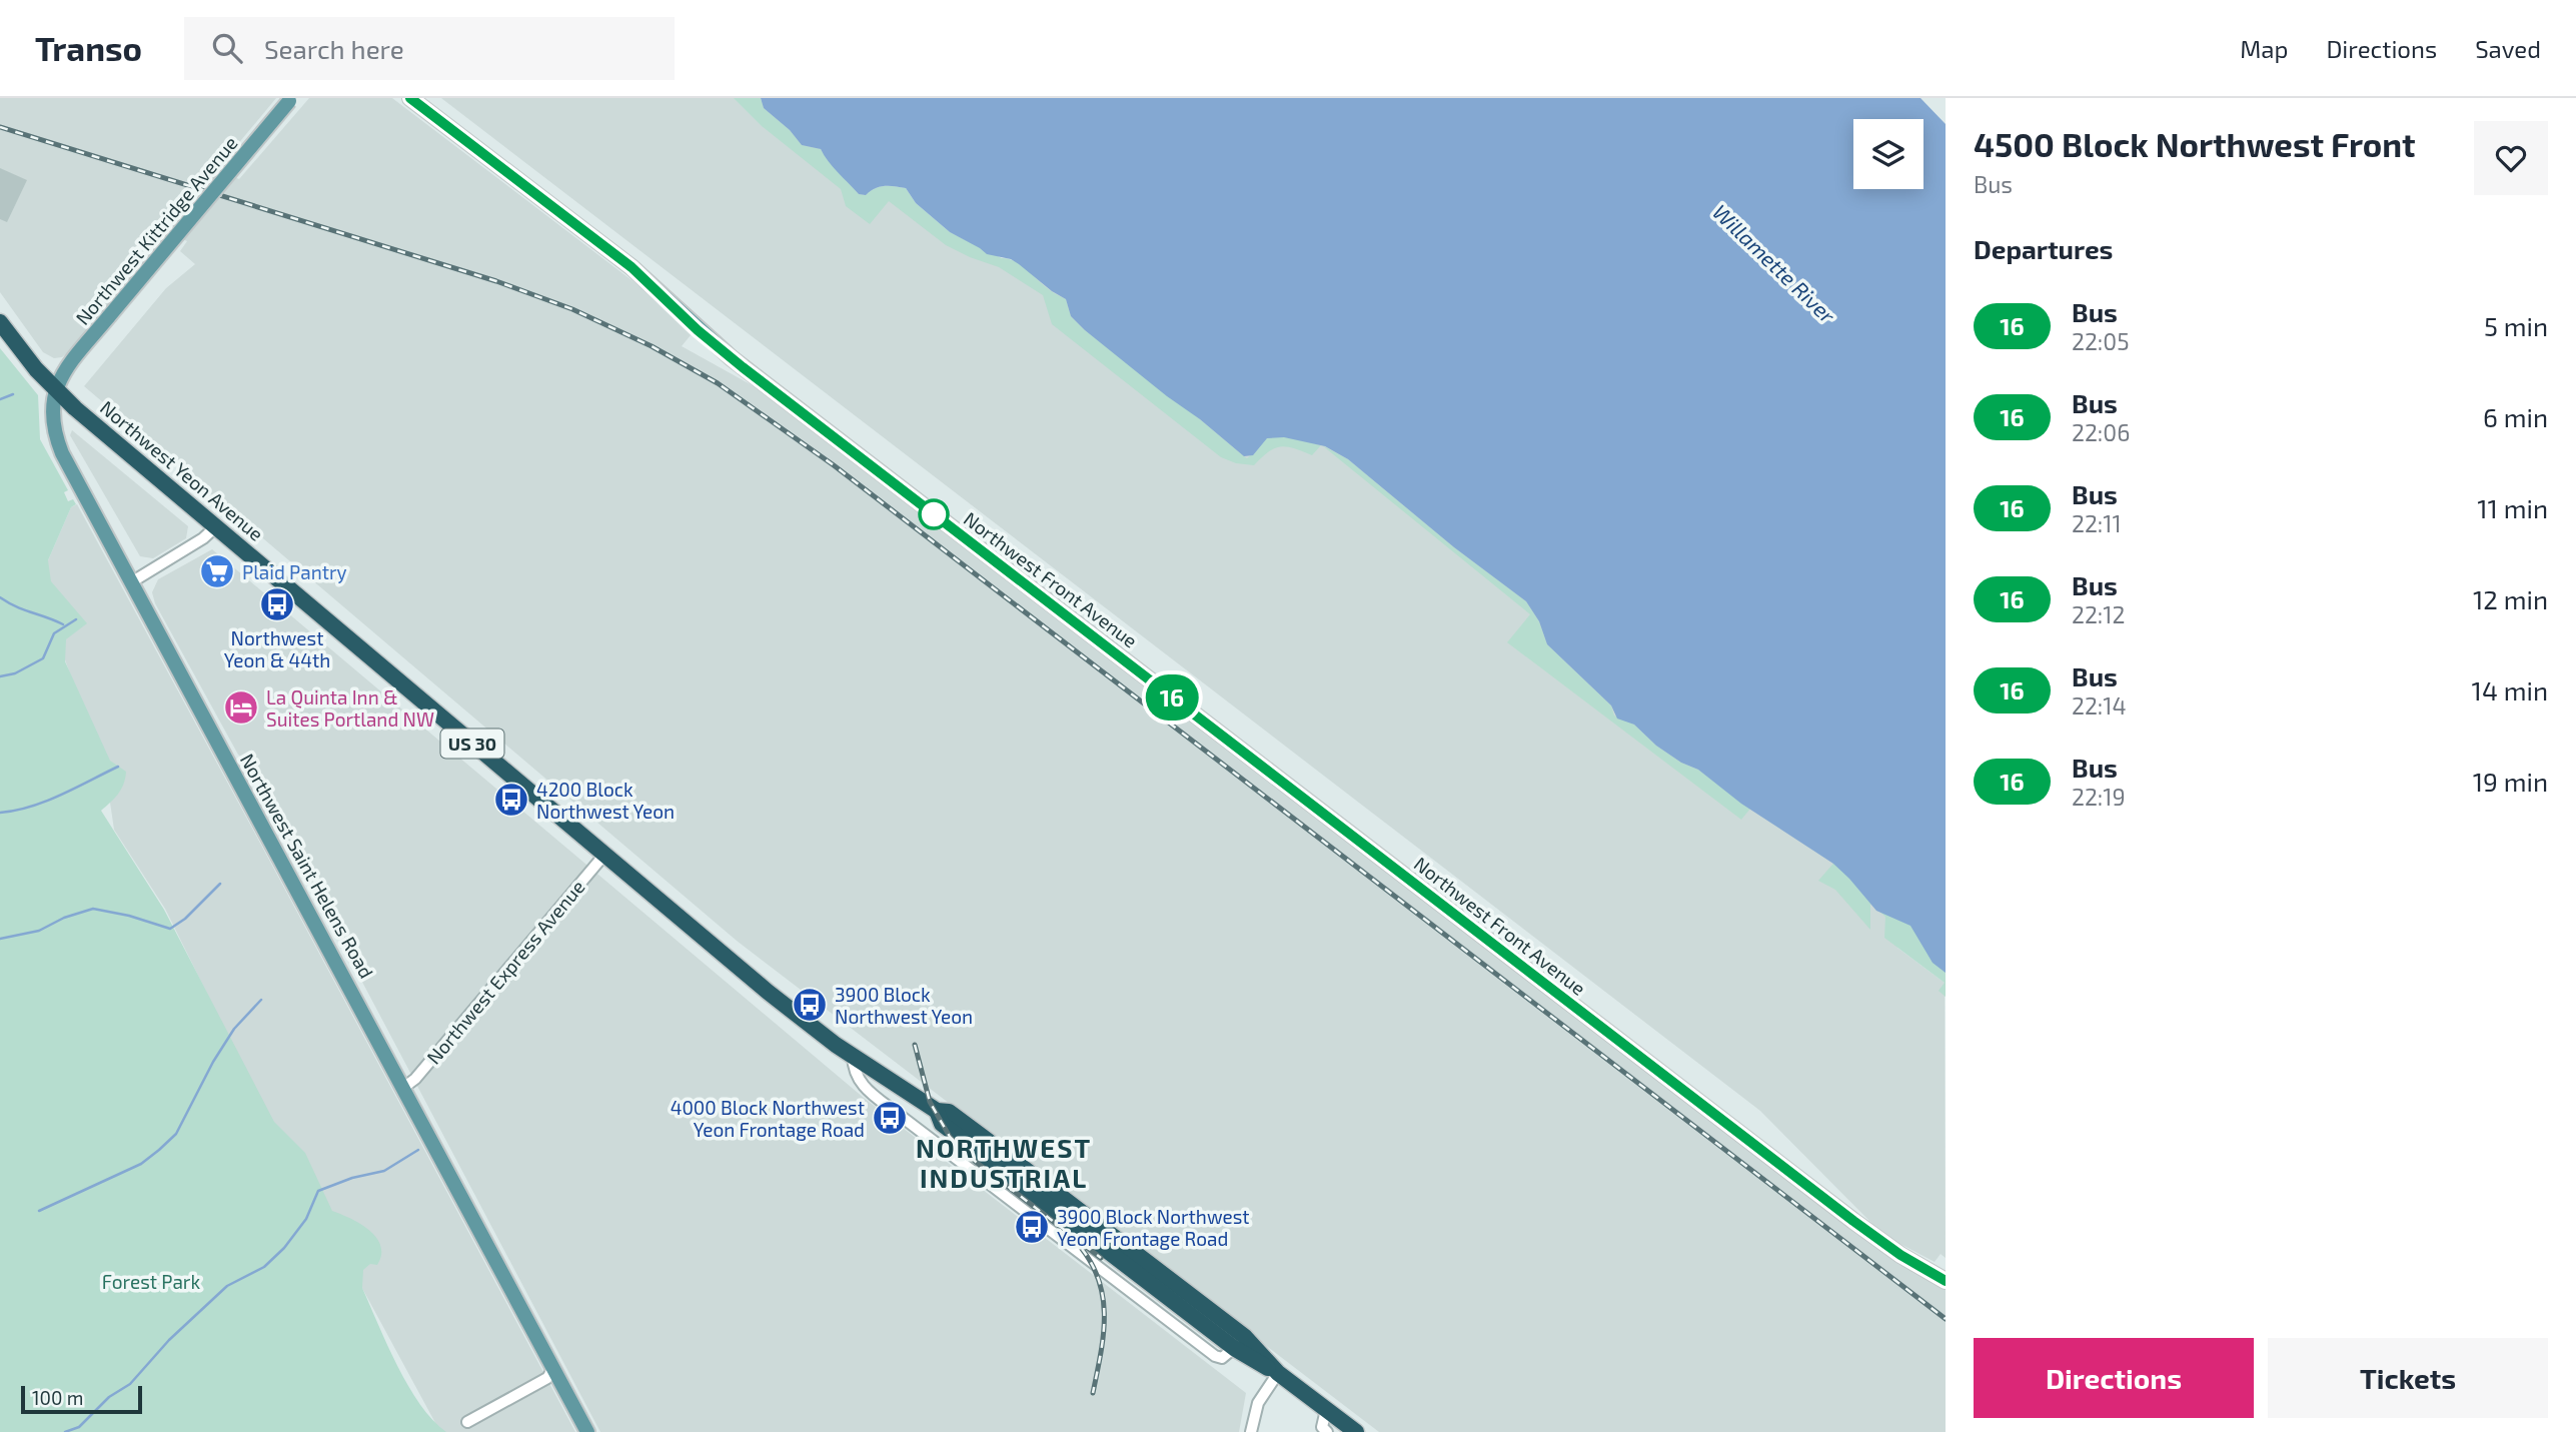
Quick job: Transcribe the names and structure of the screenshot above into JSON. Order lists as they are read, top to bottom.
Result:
{
  "streets": {
    "highway": ["Northwest Yeon Avenue", "US 30"],
    "main road": ["Northwest Kittridge Avenue", "Northwest Front Avenue", "Northwest Saint Helens Road"],
    "street": ["Northwest Express Avenue"]
  },
  "crossings": [
    ["Northwest Kittridge Avenue", "Northwest Yeon Avenue"],
    ["Northwest Kittridge Avenue", "US 30"],
    ["Northwest Kittridge Avenue", "Northwest Saint Helens Road"],
    ["Northwest Yeon Avenue", "US 30"],
    ["Northwest Yeon Avenue", "Northwest Saint Helens Road"],
    ["Northwest Yeon Avenue", "Northwest Express Avenue"],
    ["US 30", "Northwest Saint Helens Road"],
    ["Northwest Saint Helens Road", "Northwest Express Avenue"]
  ],
  "districts": ["NORTHWEST INDUSTRIAL"],
  "water": ["Willamette River"],
  "parks": ["Forest Park"],
  "places": {
    "supermarket": ["Plaid Pantry"],
    "bus stop": [
      "Northwest Yeon & 44th",
      "4200 Block Northwest Yeon",
      "3900 Block Northwest Yeon",
      "4000 Block Northwest Yeon Frontage Road",
      "3900 Block Northwest Yeon Frontage Road"
    ],
    "hotel": ["La Quinta Inn & Suites Portland NW"]
  },
  "lines": ["bus line 16"],
  "scale_bar": "100 m",
  "page": {
    "header": "Transo",
    "search": "Search here",
    "nav": ["Map", "Directions", "Saved"],
    "on_map": "16",
    "heading": [
      ["4500 Block Northwest Front", "Bus"],
      "Departures"
    ],
    "list": [
      {
        "mark": "16",
        "name": "Bus",
        "note": "22:05",
        "value": "5 min"
      },
      {
        "mark": "16",
        "name": "Bus",
        "note": "22:06",
        "value": "6 min"
      },
      {
        "mark": "16",
        "name": "Bus",
        "note": "22:11",
        "value": "11 min"
      },
      {
        "mark": "16",
        "name": "Bus",
        "note": "22:12",
        "value": "12 min"
      },
      {
        "mark": "16",
        "name": "Bus",
        "note": "22:14",
        "value": "14 min"
      },
      {
        "mark": "16",
        "name": "Bus",
        "note": "22:19",
        "value": "19 min"
      }
    ],
    "buttons": ["Directions", "Tickets"],
    "scale": "100 m"
  }
}
